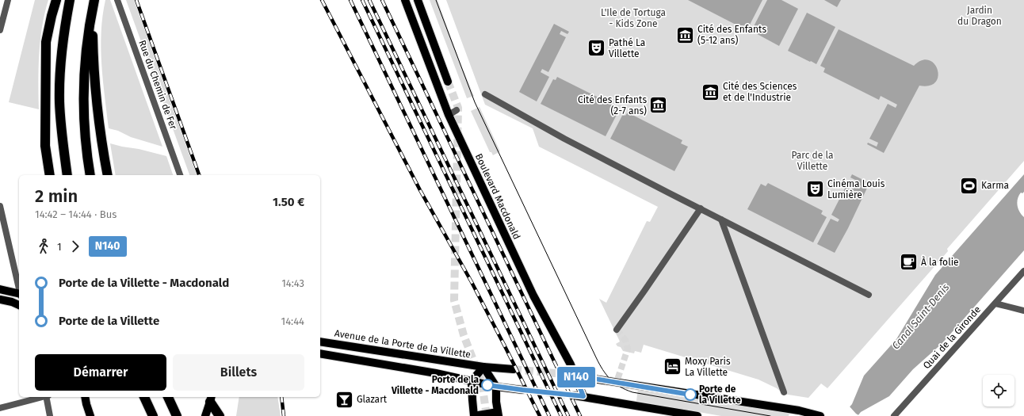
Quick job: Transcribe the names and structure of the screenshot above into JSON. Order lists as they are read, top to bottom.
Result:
{
  "streets": {
    "main road": ["Boulevard Macdonald", "Avenue de la Porte de la Villette"],
    "street": ["Rue du Chemin de Fer", "Quai de la Gironde"]
  },
  "water": ["Canal Saint-Denis"],
  "parks": ["Jardin du Dragon", "L'Ile de Tortuga - Kids Zone", "Parc de la Villette"],
  "places": {
    "museum": ["Cité des Enfants (5-12 ans)", "Cité des Sciences et de l'Industrie", "Cité des Enfants (2-7 ans)"],
    "theatre": ["Pathé La Villette", "Cinéma Louis Lumière"],
    "sports": ["Karma"],
    "cafe": ["À la folie"],
    "hotel": ["Moxy Paris La Villette"],
    "other": ["Porte de la Villette - Macdonald", "Porte de la Villette"],
    "bar": ["Glazart"]
  },
  "lines": ["bus line N140"],
  "page": {
    "on_map": "N140",
    "heading": ["2 min", "14:42 – 14:44 · Bus", "1.50 €"],
    "legs": ["1", "N140"],
    "list": [
      {
        "name": "Porte de la Villette - Macdonald",
        "value": "14:43"
      },
      {
        "name": "Porte de la Villette",
        "value": "14:44"
      }
    ],
    "buttons": ["Démarrer", "Billets"]
  }
}
